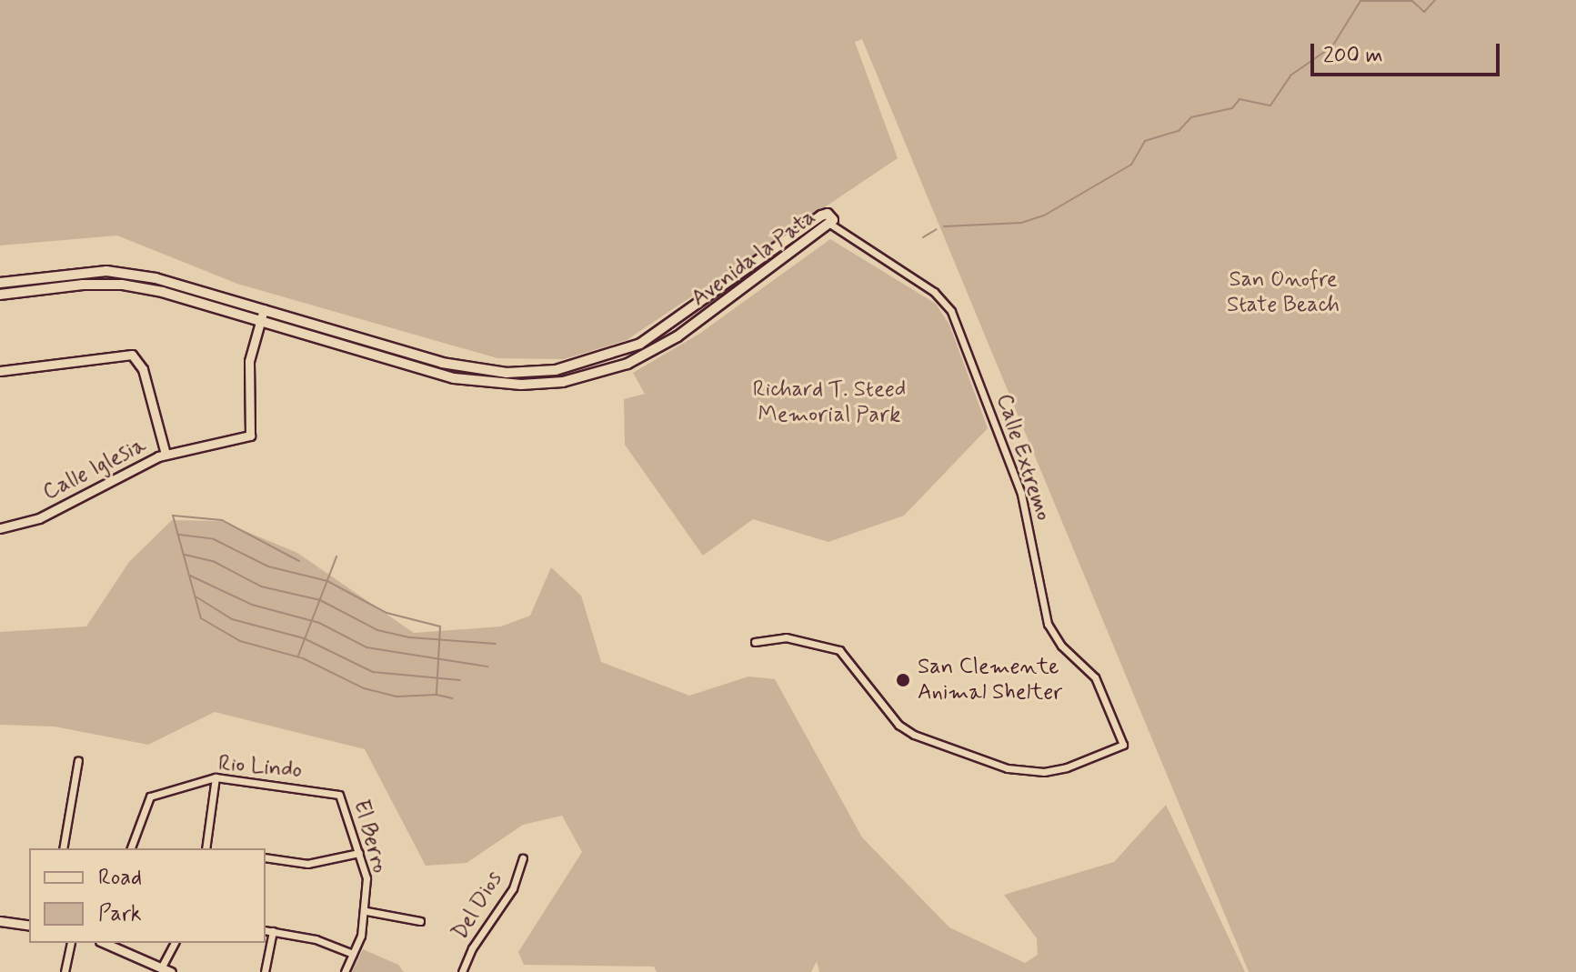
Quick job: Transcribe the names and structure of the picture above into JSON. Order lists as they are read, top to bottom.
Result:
{
  "streets": {
    "main road": ["Avenida la Pata"],
    "street": [
      "Calle Extremo",
      "Calle Iglesia",
      "Rio Lindo",
      "El Berro",
      "Del Dios"
    ]
  },
  "crossings": [
    ["Avenida la Pata", "Calle Extremo"],
    ["Avenida la Pata", "Calle Iglesia"],
    ["Rio Lindo", "El Berro"]
  ],
  "parks": ["San Onofre State Beach", "Richard T. Steed Memorial Park"],
  "places": ["San Clemente Animal Shelter"],
  "legend": ["Road", "Park"],
  "scale_bar": "200 m"
}
